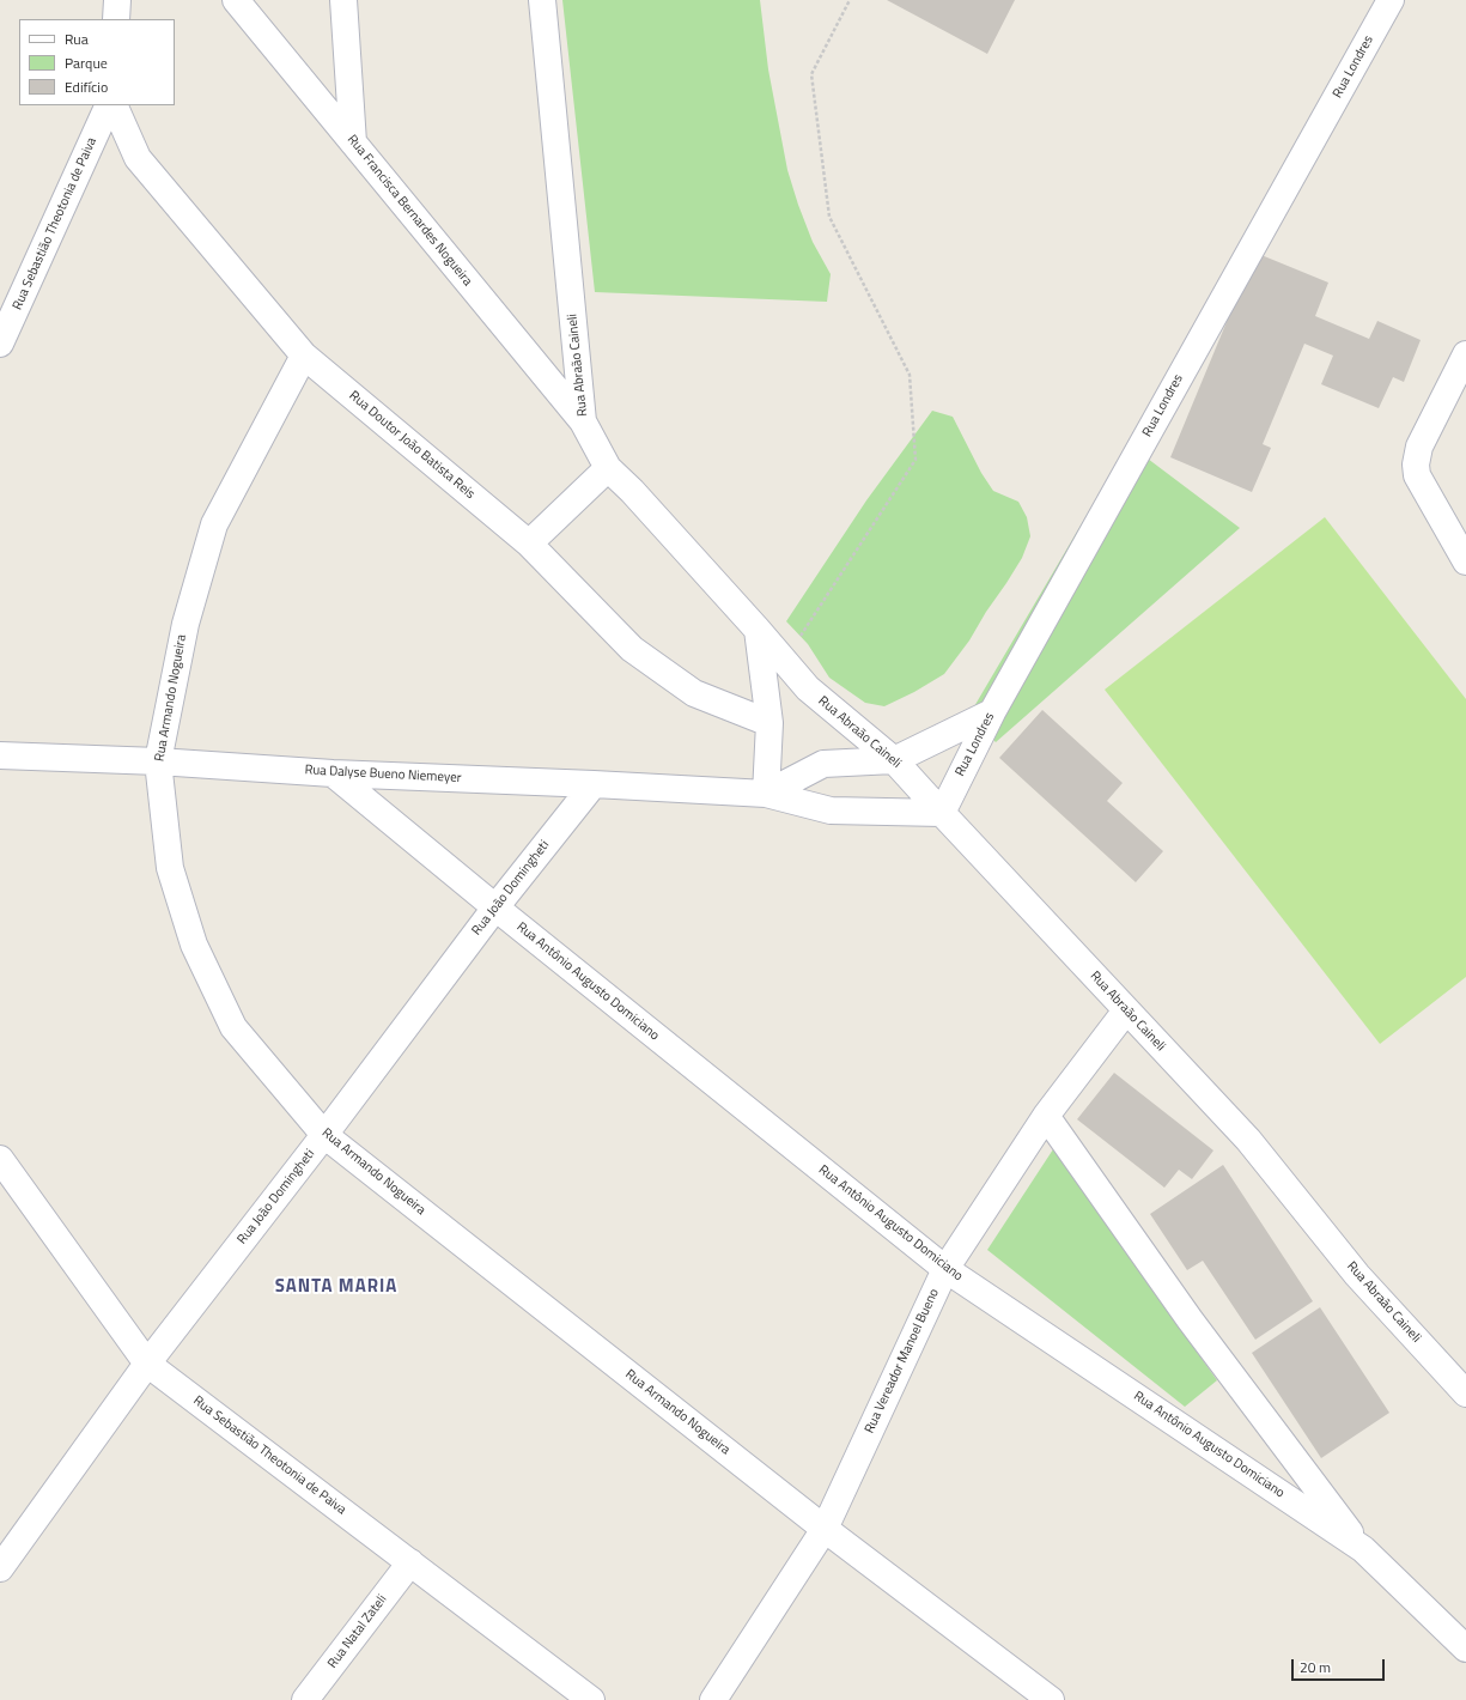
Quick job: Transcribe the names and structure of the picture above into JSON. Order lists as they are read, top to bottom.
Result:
{
  "streets": {
    "street": [
      "Rua Londres",
      "Rua Francisca Bernardes Nogueira",
      "Rua Sebastião Theotonia de Paiva",
      "Rua Abraão Caineli",
      "Rua Doutor João Batista Reis",
      "Rua Armando Nogueira",
      "Rua Dalyse Bueno Niemeyer",
      "Rua João Domingheti",
      "Rua Antônio Augusto Domiciano",
      "Rua Vereador Manoel Bueno",
      "Rua Natal Zateli"
    ]
  },
  "crossings": [
    ["Rua Londres", "Rua Abraão Caineli"],
    ["Rua Londres", "Rua Dalyse Bueno Niemeyer"],
    ["Rua Francisca Bernardes Nogueira", "Rua Abraão Caineli"],
    ["Rua Sebastião Theotonia de Paiva", "Rua João Domingheti"],
    ["Rua Sebastião Theotonia de Paiva", "Rua Natal Zateli"],
    ["Rua Abraão Caineli", "Rua Dalyse Bueno Niemeyer"],
    ["Rua Abraão Caineli", "Rua Vereador Manoel Bueno"],
    ["Rua Doutor João Batista Reis", "Rua Armando Nogueira"],
    ["Rua Armando Nogueira", "Rua Dalyse Bueno Niemeyer"],
    ["Rua Armando Nogueira", "Rua João Domingheti"],
    ["Rua Armando Nogueira", "Rua Vereador Manoel Bueno"],
    ["Rua Dalyse Bueno Niemeyer", "Rua João Domingheti"],
    ["Rua Dalyse Bueno Niemeyer", "Rua Antônio Augusto Domiciano"],
    ["Rua João Domingheti", "Rua Antônio Augusto Domiciano"],
    ["Rua Antônio Augusto Domiciano", "Rua Vereador Manoel Bueno"]
  ],
  "districts": ["SANTA MARIA"],
  "legend": ["Rua", "Parque", "Edifício"],
  "scale_bar": "20 m"
}
